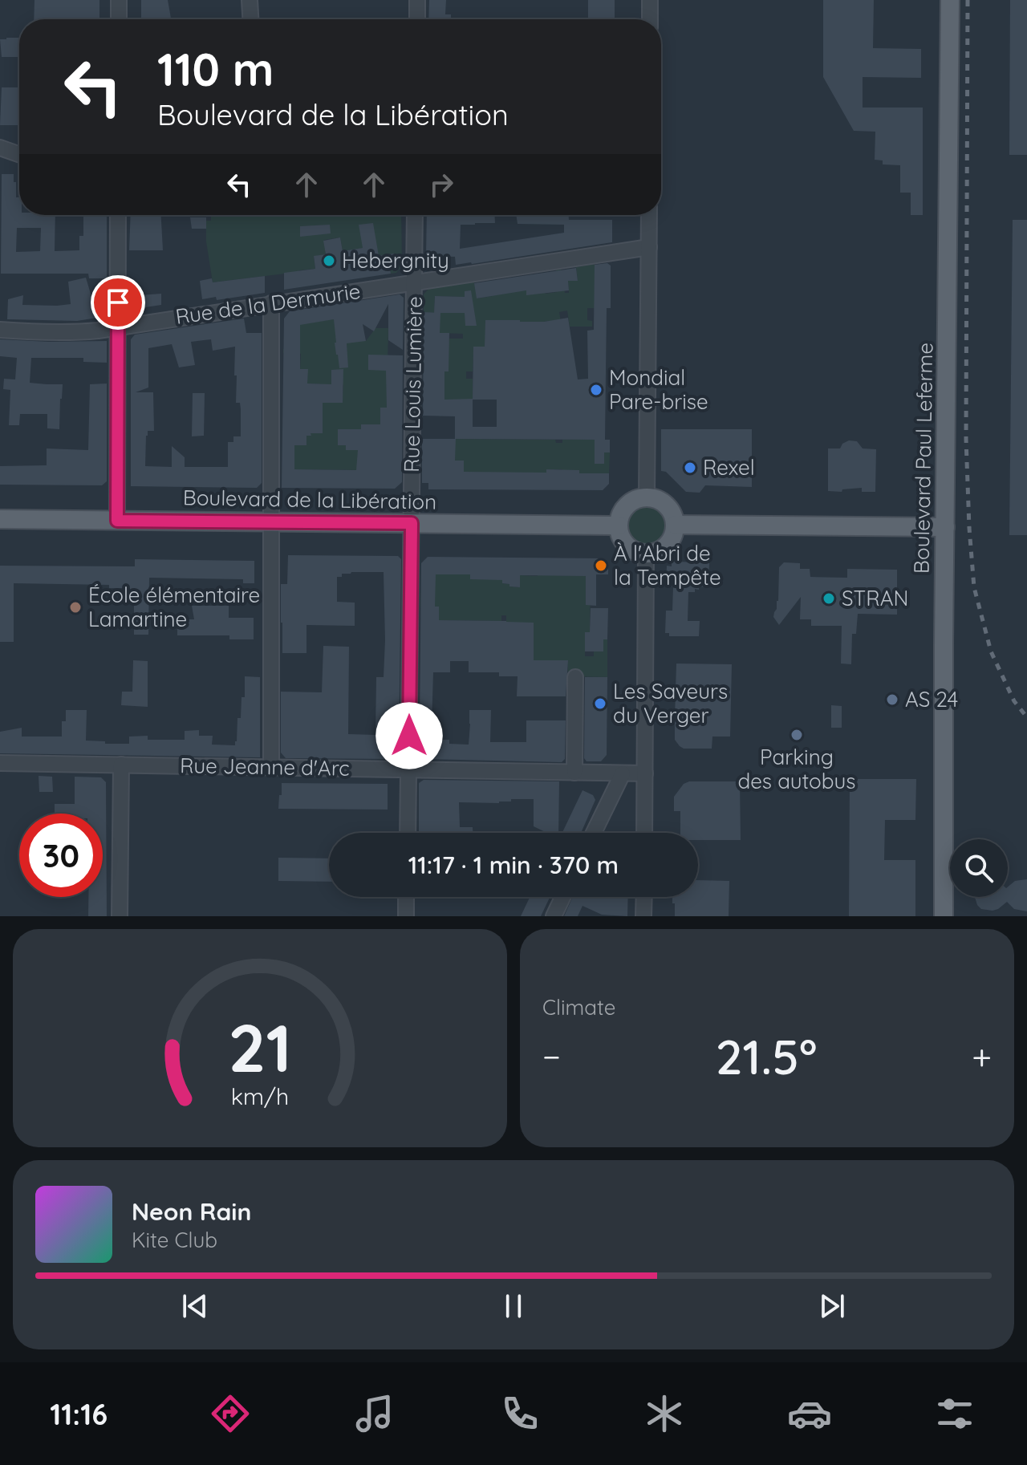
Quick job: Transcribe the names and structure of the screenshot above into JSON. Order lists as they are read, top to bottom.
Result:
{
  "streets": {
    "main road": ["Boulevard Paul Leferme", "Boulevard de la Libération"],
    "street": ["Rue de la Dermurie", "Rue Louis Lumière", "Rue Jeanne d'Arc"]
  },
  "crossings": [
    ["Rue de la Dermurie", "Rue Louis Lumière"],
    ["Rue Louis Lumière", "Boulevard de la Libération"],
    ["Rue Louis Lumière", "Rue Jeanne d'Arc"]
  ],
  "places": [
    "Hebergnity",
    "Mondial Pare-brise",
    "Rexel",
    "À l'Abri de la Tempête",
    "STRAN",
    "École élémentaire Lamartine",
    "AS 24",
    "Les Saveurs du Verger",
    "Parking des autobus"
  ],
  "page": {
    "turn": ["110 m", "Boulevard de la Libération"],
    "limit": "30",
    "trip": "11:17 · 1 min · 370 m",
    "tile": "Climate",
    "heat": ["−", "21.5°", "+"],
    "song": ["Neon Rain", "Kite Club"],
    "tabs": "11:16",
    "gauge": ["21", "km/h"]
  }
}
